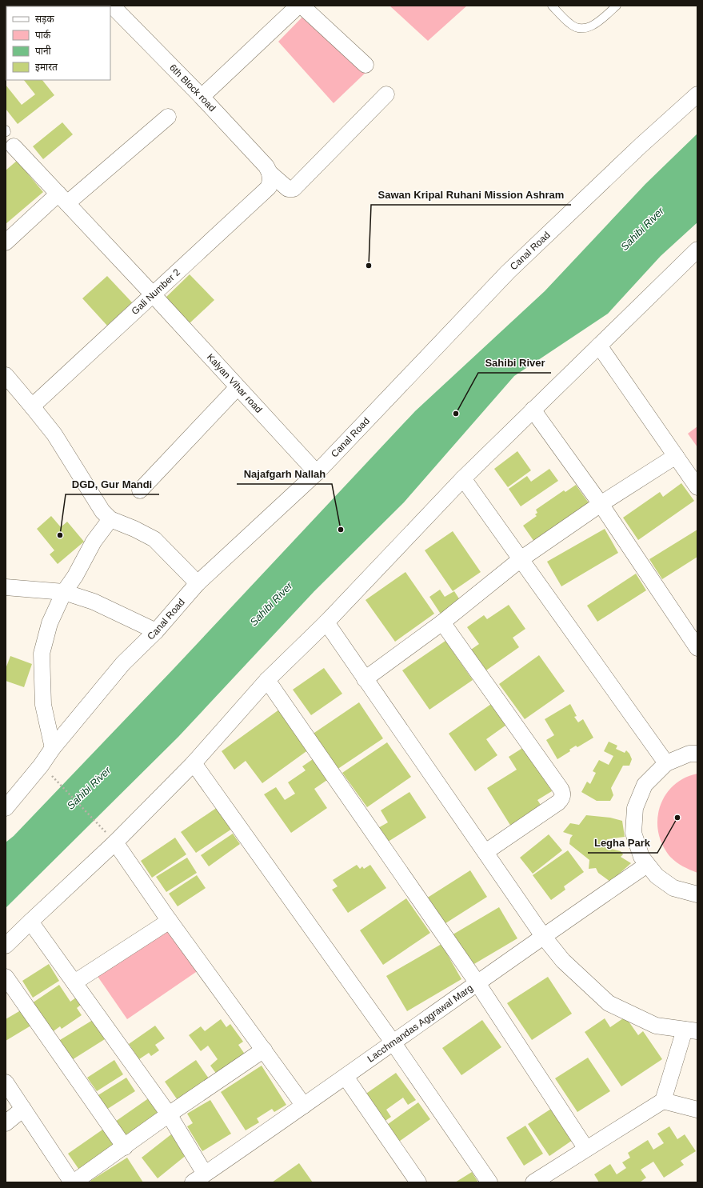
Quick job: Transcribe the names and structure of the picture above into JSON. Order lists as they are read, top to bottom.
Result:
{
  "streets": {
    "street": [
      "6th Block road",
      "Canal Road",
      "Gali Number 2",
      "Kalyan Vihar road",
      "Lacchmandas Aggrawal Marg"
    ]
  },
  "crossings": [
    ["6th Block road", "Gali Number 2"],
    ["Canal Road", "Kalyan Vihar road"],
    ["Gali Number 2", "Kalyan Vihar road"]
  ],
  "water": ["Sahibi River"],
  "places": [
    "Sawan Kripal Ruhani Mission Ashram",
    "Sahibi River",
    "Najafgarh Nallah",
    "DGD, Gur Mandi",
    "Legha Park"
  ],
  "legend": [
    "सड़क",
    "पार्क",
    "पानी",
    "इमारत"
  ]
}
